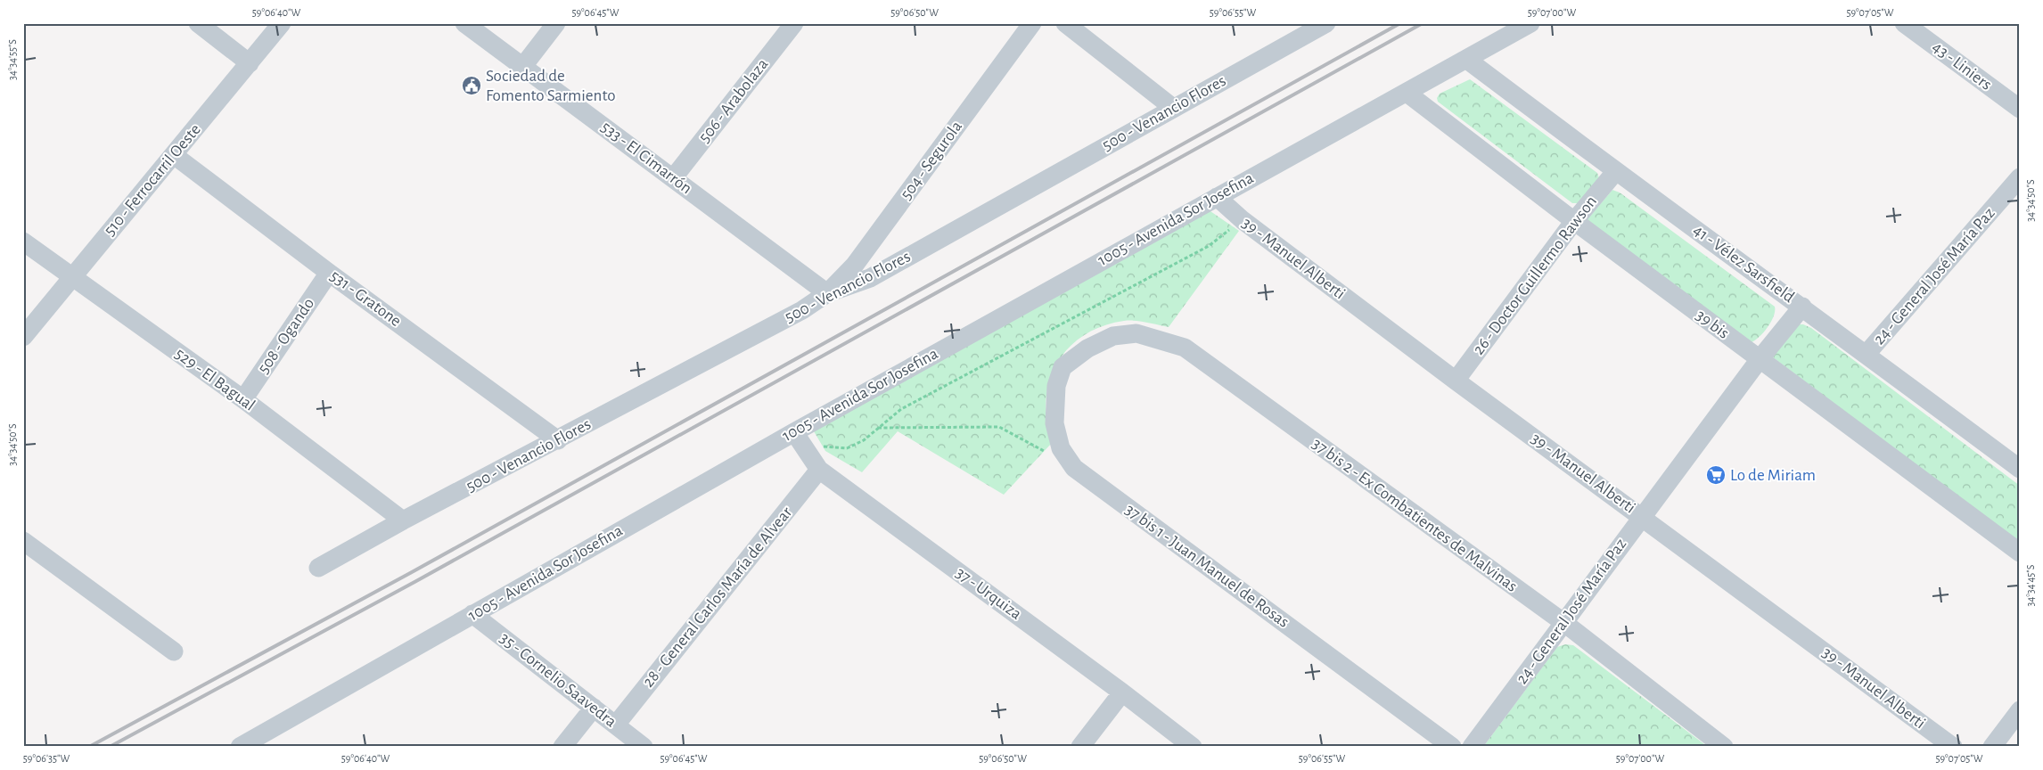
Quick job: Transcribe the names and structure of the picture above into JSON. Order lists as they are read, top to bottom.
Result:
{
  "streets": {
    "street": [
      "43 - Liniers",
      "506 - Arabolaza",
      "500 - Venancio Flores",
      "533 - El Cimarrón",
      "504 - Segurola",
      "510 - Ferrocarril Oeste",
      "1005 - Avenida Sor Josefina",
      "39 - Manuel Alberti",
      "41 - Vélez Sarsfield",
      "26 - Doctor Guillermo Rawson",
      "24 - General José María Paz",
      "531 - Gratone",
      "39 bis",
      "508 - Ogando",
      "529 - El Bagual",
      "37 bis 2 - Ex Combatientes de Malvinas",
      "37 bis 1 - Juan Manuel de Rosas",
      "37 - Urquiza",
      "28 - General Carlos María de Alvear",
      "35 - Cornelio Saavedra"
    ]
  },
  "crossings": [
    ["506 - Arabolaza", "533 - El Cimarrón"],
    ["500 - Venancio Flores", "533 - El Cimarrón"],
    ["500 - Venancio Flores", "504 - Segurola"],
    ["500 - Venancio Flores", "531 - Gratone"],
    ["500 - Venancio Flores", "529 - El Bagual"],
    ["533 - El Cimarrón", "504 - Segurola"],
    ["510 - Ferrocarril Oeste", "531 - Gratone"],
    ["510 - Ferrocarril Oeste", "529 - El Bagual"],
    ["1005 - Avenida Sor Josefina", "39 - Manuel Alberti"],
    ["1005 - Avenida Sor Josefina", "41 - Vélez Sarsfield"],
    ["1005 - Avenida Sor Josefina", "39 bis"],
    ["1005 - Avenida Sor Josefina", "37 - Urquiza"],
    ["1005 - Avenida Sor Josefina", "35 - Cornelio Saavedra"],
    ["39 - Manuel Alberti", "26 - Doctor Guillermo Rawson"],
    ["39 - Manuel Alberti", "24 - General José María Paz"],
    ["41 - Vélez Sarsfield", "26 - Doctor Guillermo Rawson"],
    ["41 - Vélez Sarsfield", "24 - General José María Paz"],
    ["26 - Doctor Guillermo Rawson", "39 bis"],
    ["24 - General José María Paz", "39 bis"],
    ["24 - General José María Paz", "37 bis 2 - Ex Combatientes de Malvinas"],
    ["531 - Gratone", "508 - Ogando"],
    ["508 - Ogando", "529 - El Bagual"],
    ["37 bis 2 - Ex Combatientes de Malvinas", "37 bis 1 - Juan Manuel de Rosas"],
    ["37 - Urquiza", "28 - General Carlos María de Alvear"],
    ["28 - General Carlos María de Alvear", "35 - Cornelio Saavedra"]
  ],
  "places": {
    "public building": ["Sociedad de Fomento Sarmiento"],
    "supermarket": ["Lo de Miriam"]
  },
  "coordinates": [
    "59°06'40\"W",
    "59°06'45\"W",
    "59°06'50\"W",
    "59°06'55\"W",
    "59°07'00\"W",
    "59°07'05\"W",
    "34°34'55\"S",
    "34°34'50\"S",
    "34°34'45\"S",
    "59°06'35\"W"
  ]
}
